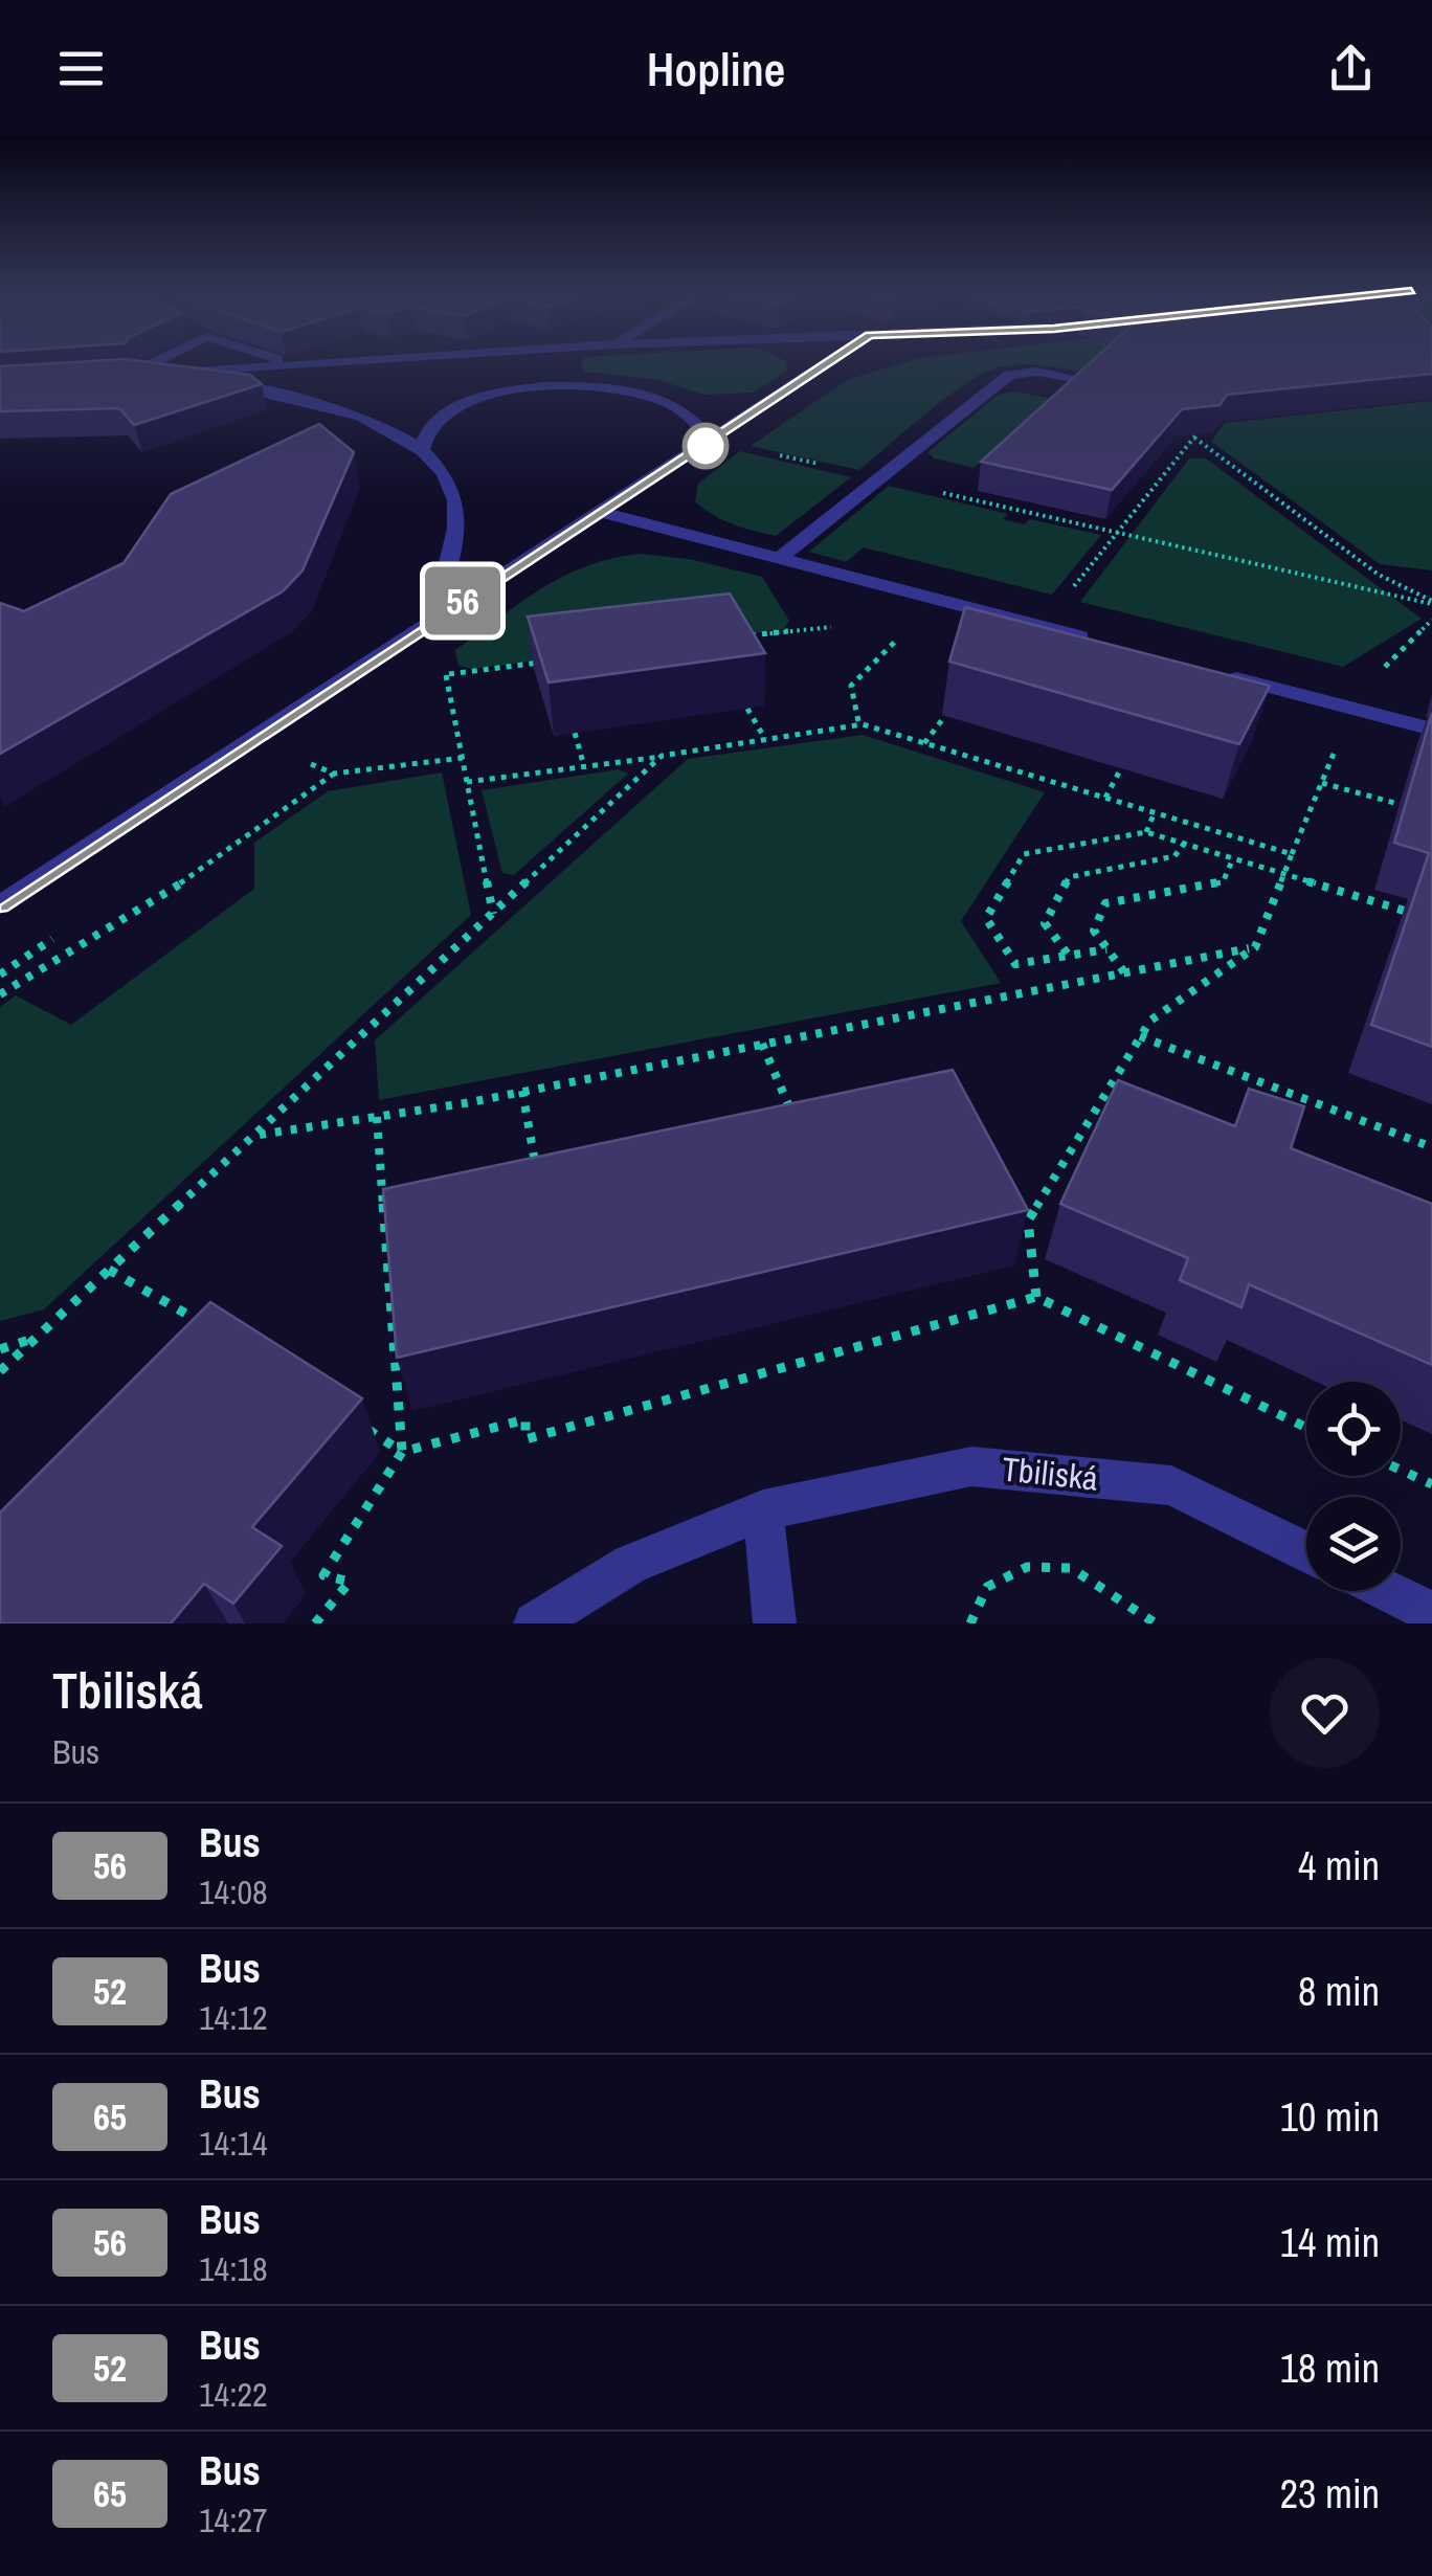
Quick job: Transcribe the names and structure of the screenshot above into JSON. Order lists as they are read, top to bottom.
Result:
{
  "streets": {
    "street": ["Tbiliská"]
  },
  "lines": ["bus line 56"],
  "page": {
    "header": "Hopline",
    "on_map": "56",
    "heading": ["Tbiliská", "Bus"],
    "list": [
      {
        "mark": "56",
        "name": "Bus",
        "note": "14:08",
        "value": "4 min"
      },
      {
        "mark": "52",
        "name": "Bus",
        "note": "14:12",
        "value": "8 min"
      },
      {
        "mark": "65",
        "name": "Bus",
        "note": "14:14",
        "value": "10 min"
      },
      {
        "mark": "56",
        "name": "Bus",
        "note": "14:18",
        "value": "14 min"
      },
      {
        "mark": "52",
        "name": "Bus",
        "note": "14:22",
        "value": "18 min"
      },
      {
        "mark": "65",
        "name": "Bus",
        "note": "14:27",
        "value": "23 min"
      }
    ]
  }
}
